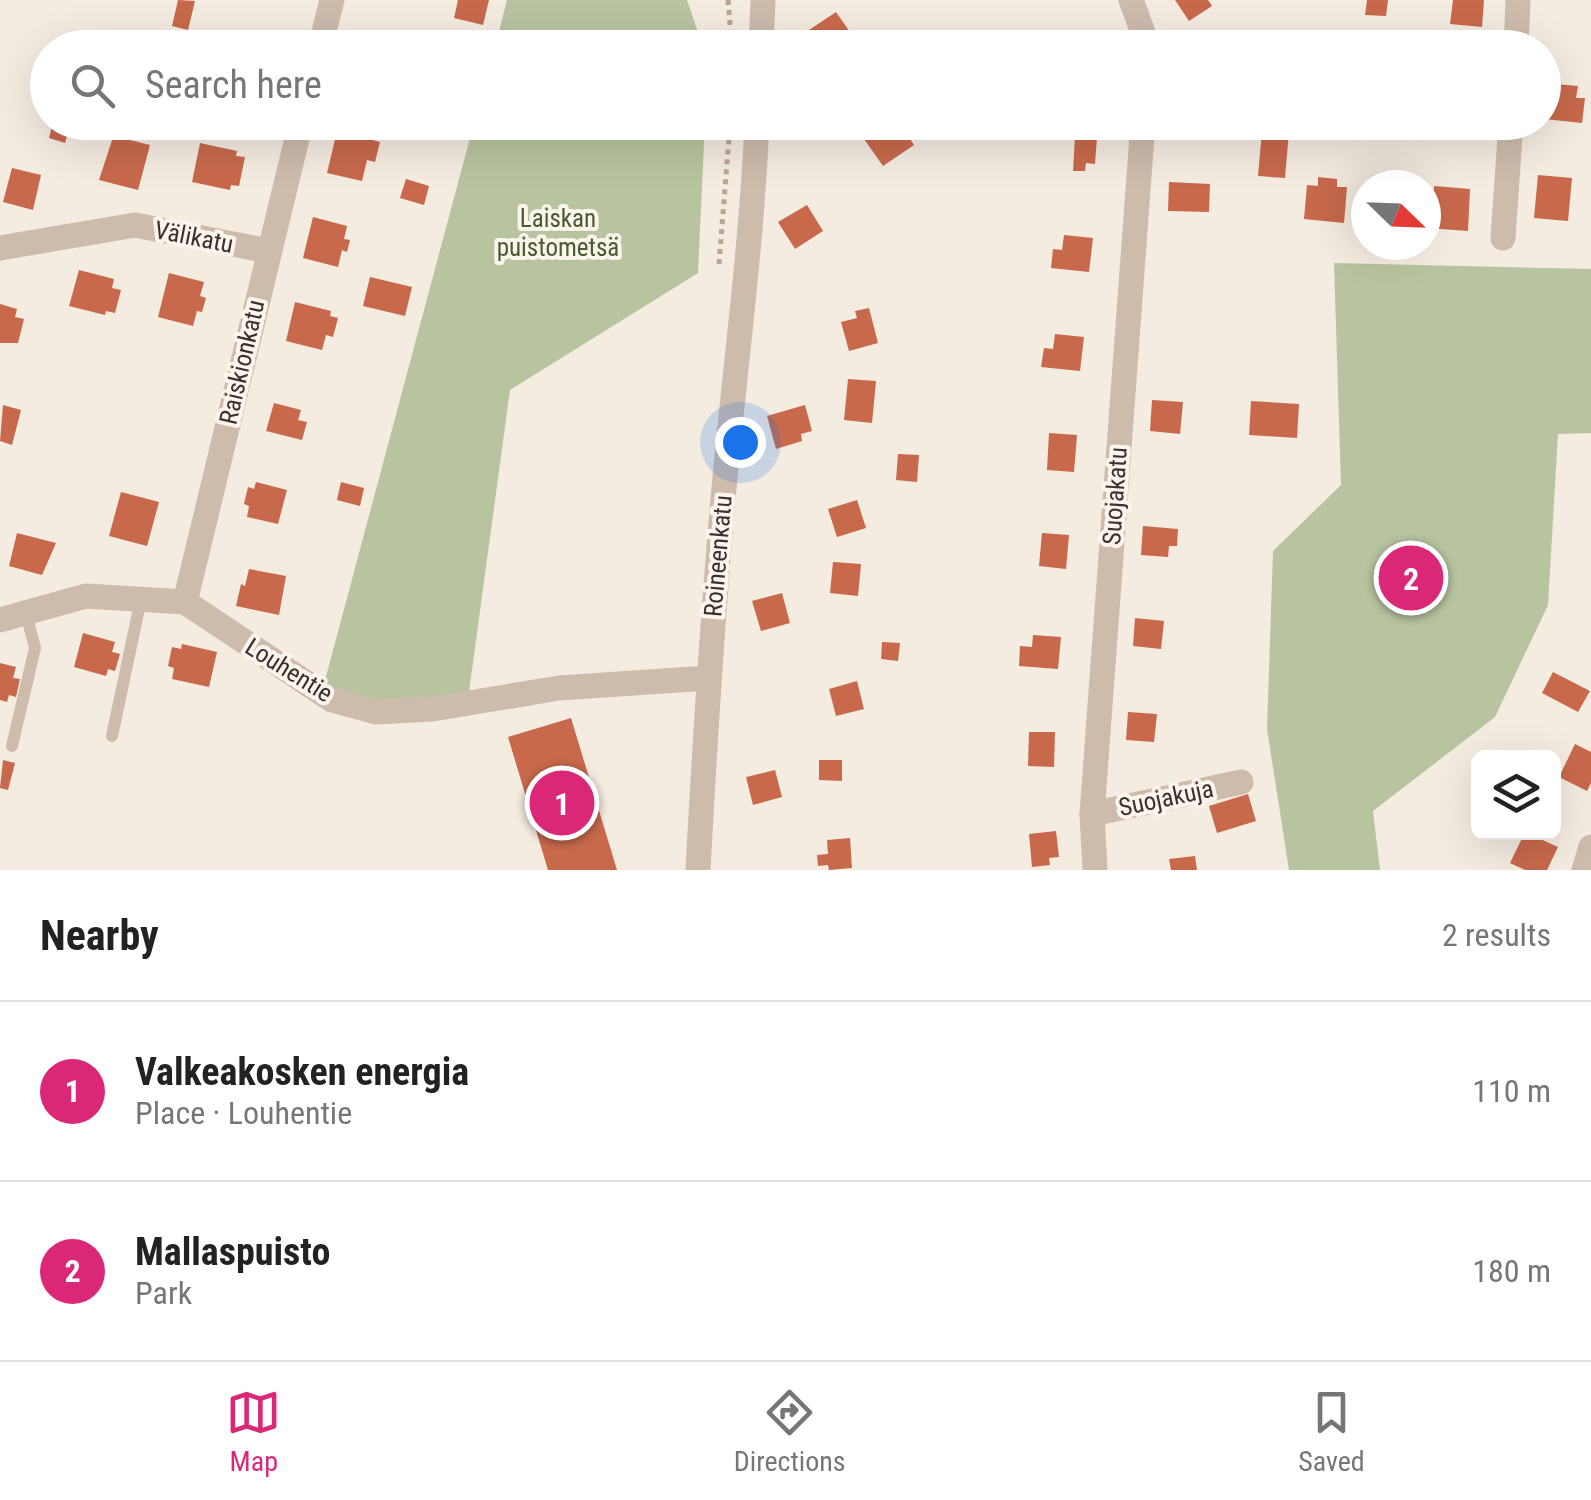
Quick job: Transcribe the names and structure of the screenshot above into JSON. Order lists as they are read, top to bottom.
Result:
{
  "streets": {
    "street": [
      "Välikatu",
      "Raiskionkatu",
      "Suojakatu",
      "Roineenkatu",
      "Louhentie",
      "Suojakuja"
    ]
  },
  "crossings": [
    ["Välikatu", "Raiskionkatu"],
    ["Raiskionkatu", "Louhentie"],
    ["Suojakatu", "Suojakuja"],
    ["Roineenkatu", "Louhentie"]
  ],
  "parks": ["Laiskan puistometsä"],
  "north": "bottom right",
  "page": {
    "search": "Search here",
    "pins": ["2", "1"],
    "heading": ["Nearby", "2 results"],
    "list": [
      {
        "mark": "1",
        "name": "Valkeakosken energia",
        "note": "Place · Louhentie",
        "value": "110 m"
      },
      {
        "mark": "2",
        "name": "Mallaspuisto",
        "note": "Park",
        "value": "180 m"
      }
    ],
    "nav": ["Map", "Directions", "Saved"]
  }
}
